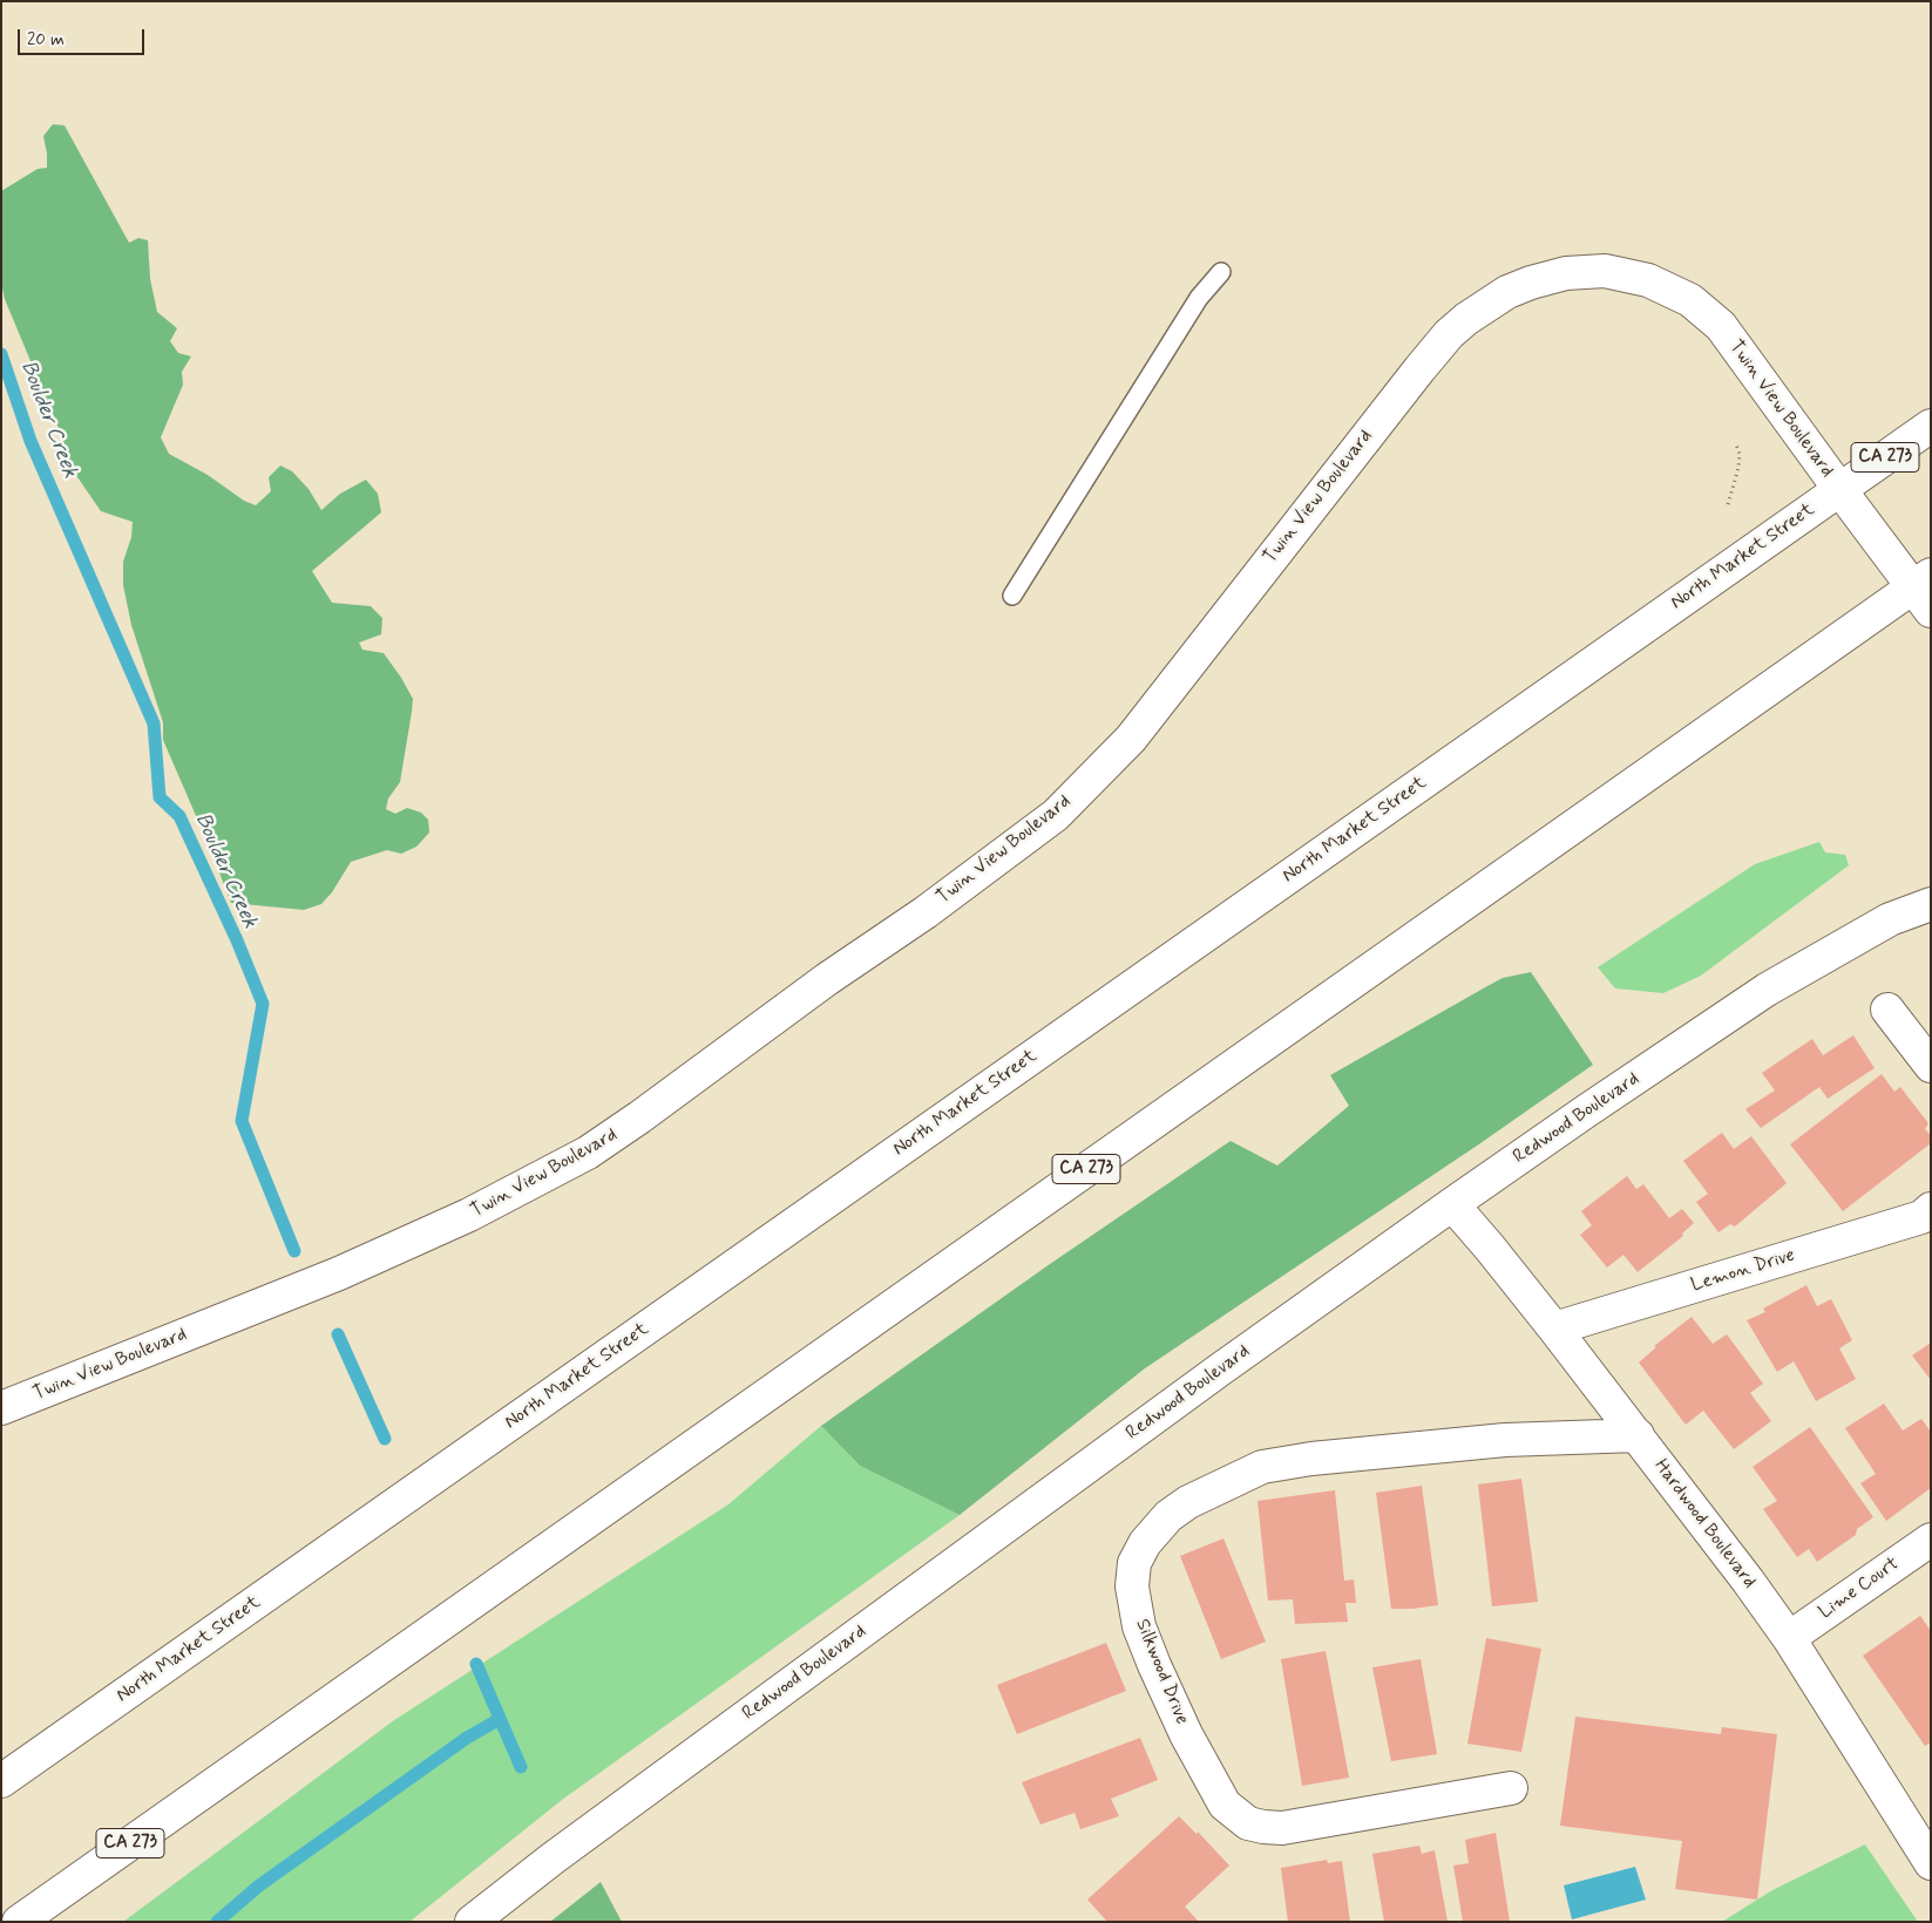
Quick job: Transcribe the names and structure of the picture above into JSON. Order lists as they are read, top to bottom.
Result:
{
  "streets": {
    "street": [
      "Twin View Boulevard",
      "CA 273",
      "North Market Street",
      "Redwood Boulevard",
      "Lemon Drive",
      "Hardwood Boulevard",
      "Lime Court",
      "Silkwood Drive"
    ]
  },
  "crossings": [
    ["Twin View Boulevard", "CA 273"],
    ["Twin View Boulevard", "North Market Street"],
    ["Redwood Boulevard", "Hardwood Boulevard"],
    ["Lemon Drive", "Hardwood Boulevard"],
    ["Hardwood Boulevard", "Lime Court"],
    ["Hardwood Boulevard", "Silkwood Drive"]
  ],
  "water": ["Boulder Creek"],
  "scale_bar": "20 m"
}
